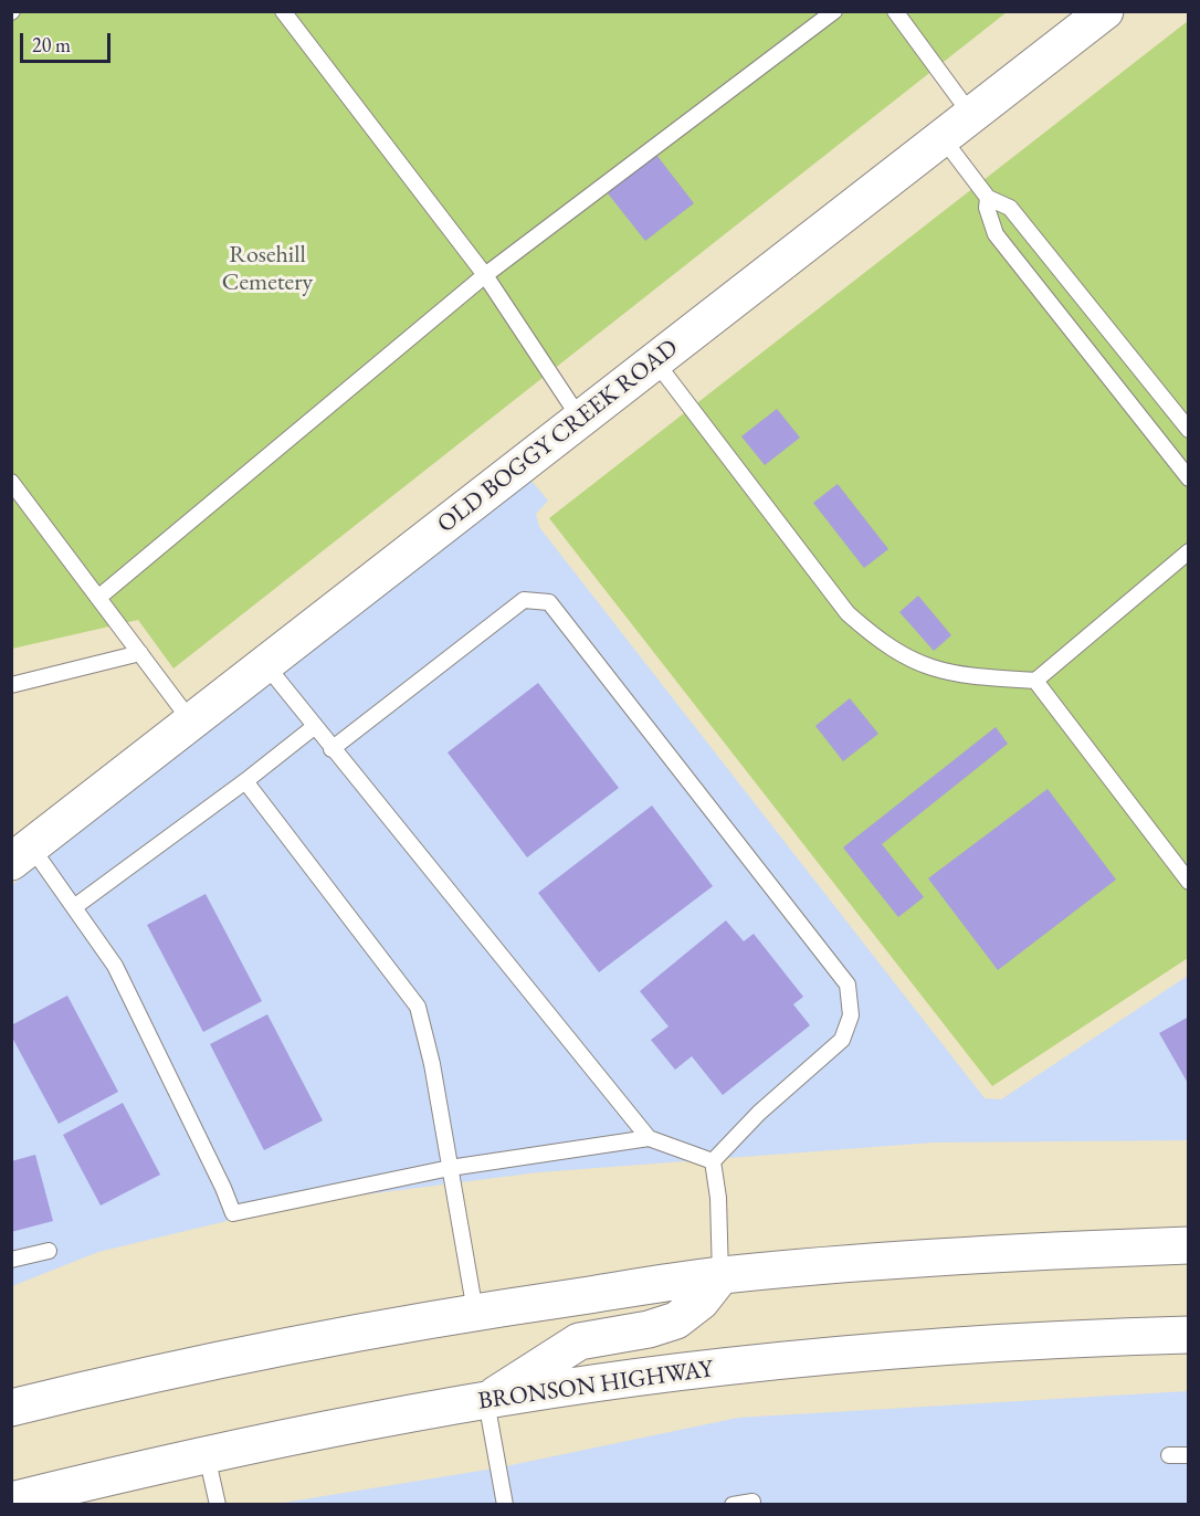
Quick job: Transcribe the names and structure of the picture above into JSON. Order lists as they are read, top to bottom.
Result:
{
  "streets": {
    "main road": ["OLD BOGGY CREEK ROAD", "BRONSON HIGHWAY"]
  },
  "parks": ["Rosehill Cemetery"],
  "scale_bar": "20 m"
}
